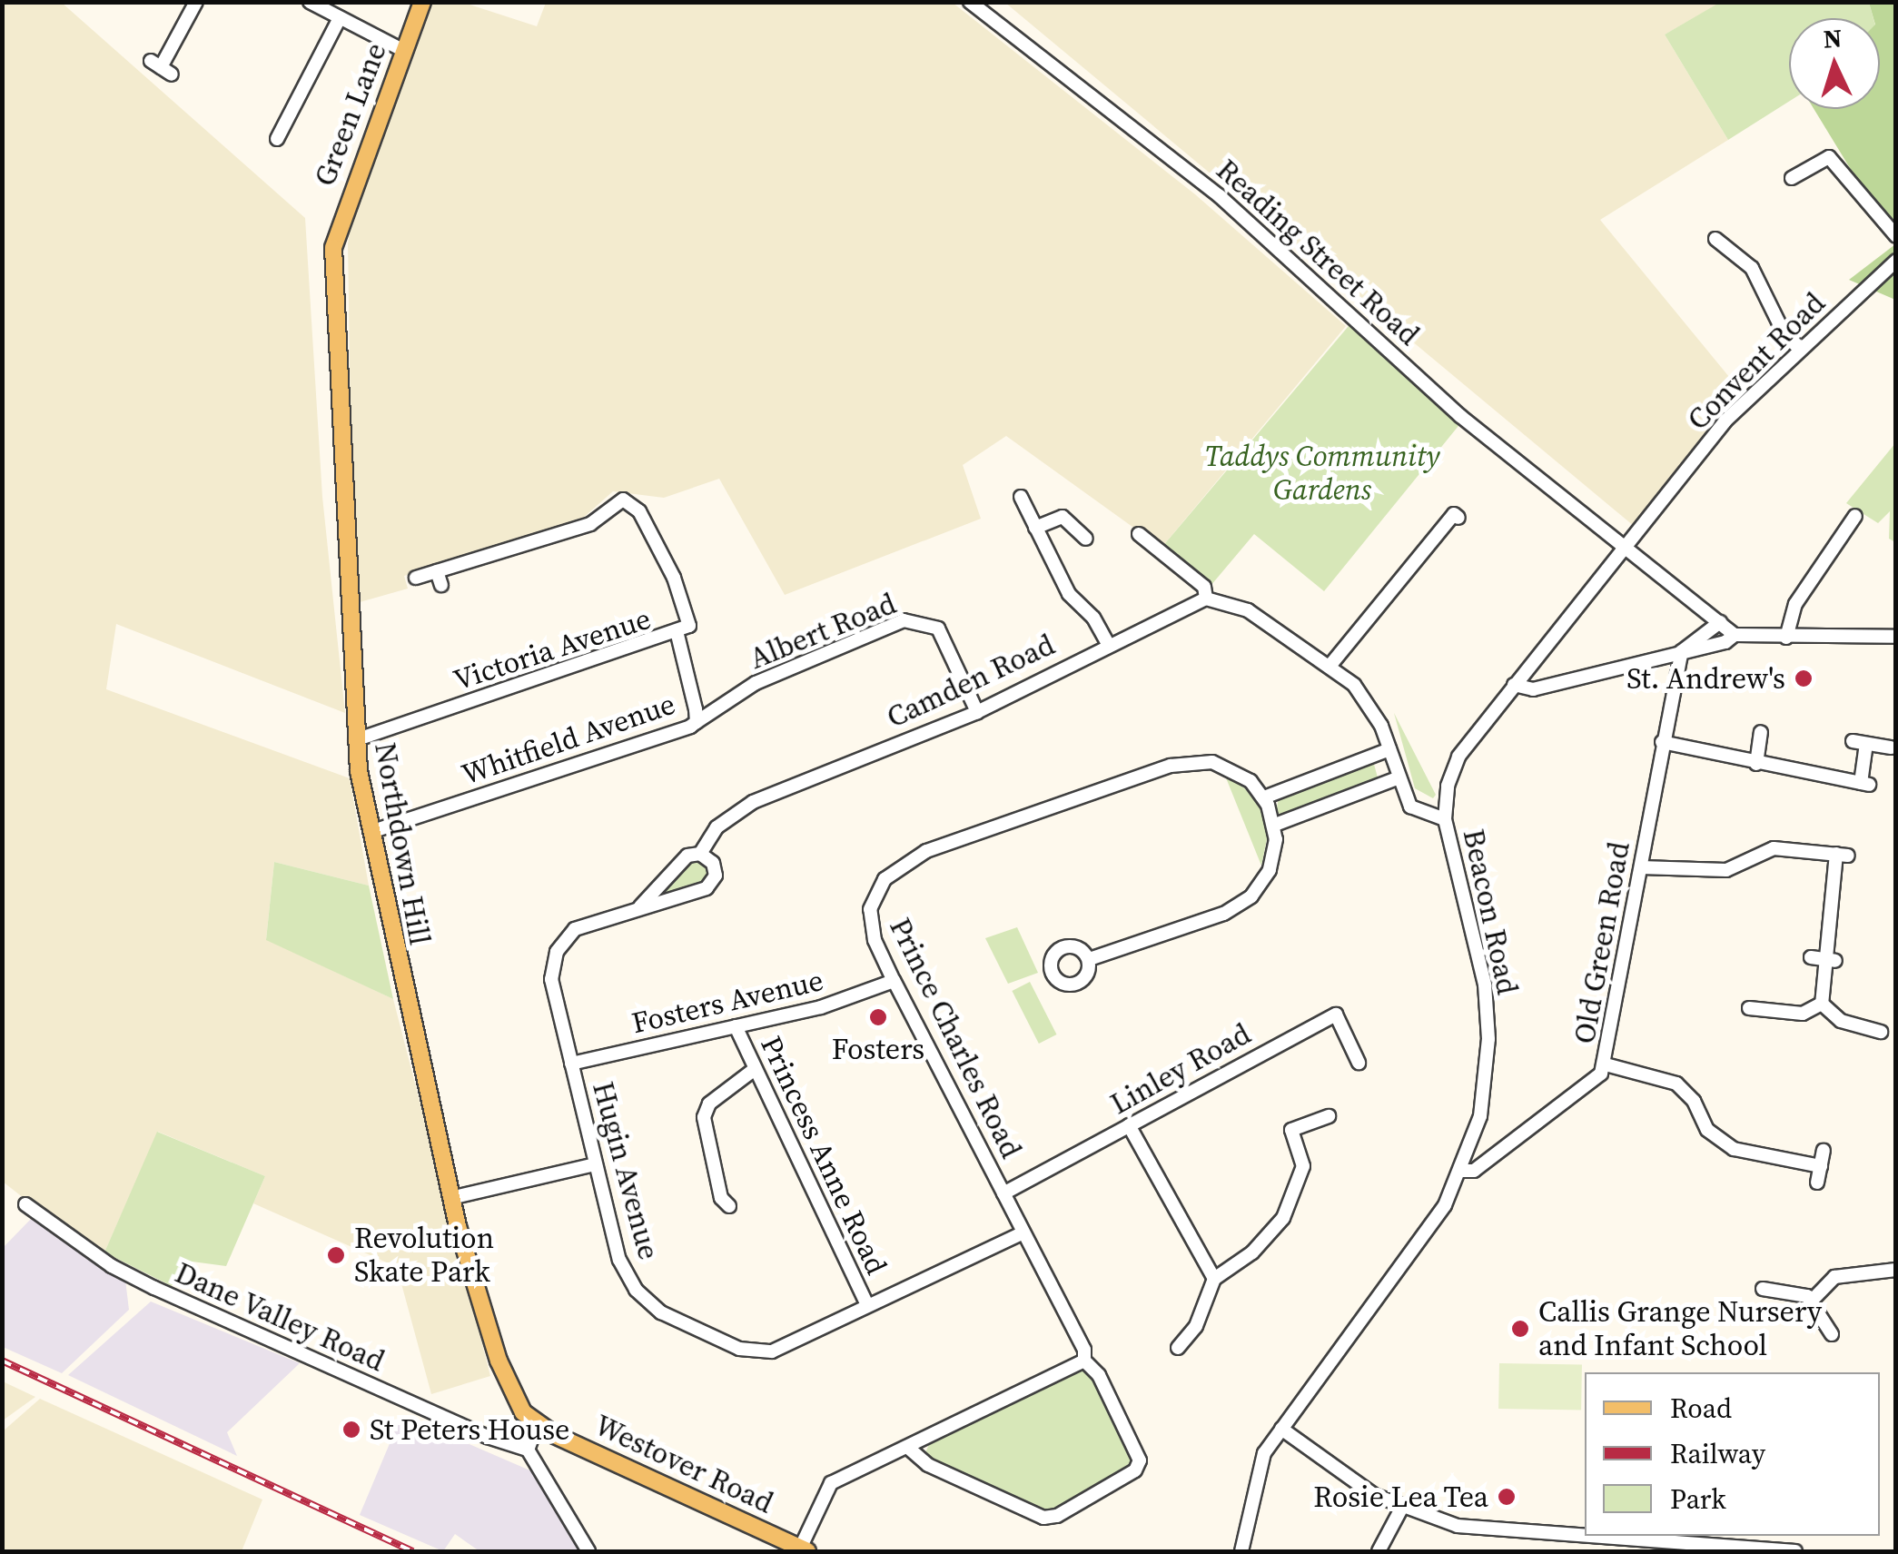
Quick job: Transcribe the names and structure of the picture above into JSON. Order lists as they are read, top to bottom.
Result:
{
  "streets": {
    "main road": ["Green Lane", "Northdown Hill", "Westover Road"],
    "street": [
      "Reading Street Road",
      "Convent Road",
      "Albert Road",
      "Victoria Avenue",
      "Camden Road",
      "Whitfield Avenue",
      "Beacon Road",
      "Old Green Road",
      "Fosters Avenue",
      "Prince Charles Road",
      "Linley Road",
      "Princess Anne Road",
      "Hugin Avenue",
      "Dane Valley Road"
    ]
  },
  "crossings": [
    ["Green Lane", "Northdown Hill"],
    ["Reading Street Road", "Convent Road"],
    ["Reading Street Road", "Beacon Road"],
    ["Convent Road", "Beacon Road"],
    ["Albert Road", "Camden Road"],
    ["Albert Road", "Whitfield Avenue"],
    ["Victoria Avenue", "Whitfield Avenue"],
    ["Victoria Avenue", "Northdown Hill"],
    ["Camden Road", "Hugin Avenue"],
    ["Whitfield Avenue", "Northdown Hill"],
    ["Northdown Hill", "Westover Road"],
    ["Beacon Road", "Old Green Road"],
    ["Fosters Avenue", "Prince Charles Road"],
    ["Fosters Avenue", "Princess Anne Road"],
    ["Fosters Avenue", "Hugin Avenue"],
    ["Prince Charles Road", "Linley Road"],
    ["Prince Charles Road", "Hugin Avenue"],
    ["Princess Anne Road", "Hugin Avenue"]
  ],
  "parks": ["Taddys Community Gardens"],
  "places": [
    "St. Andrew's",
    "Fosters",
    "Revolution Skate Park",
    "Callis Grange Nursery and Infant School",
    "St Peters House",
    "Rosie Lea Tea"
  ],
  "legend": ["Road", "Railway", "Park"],
  "north": "top"
}
